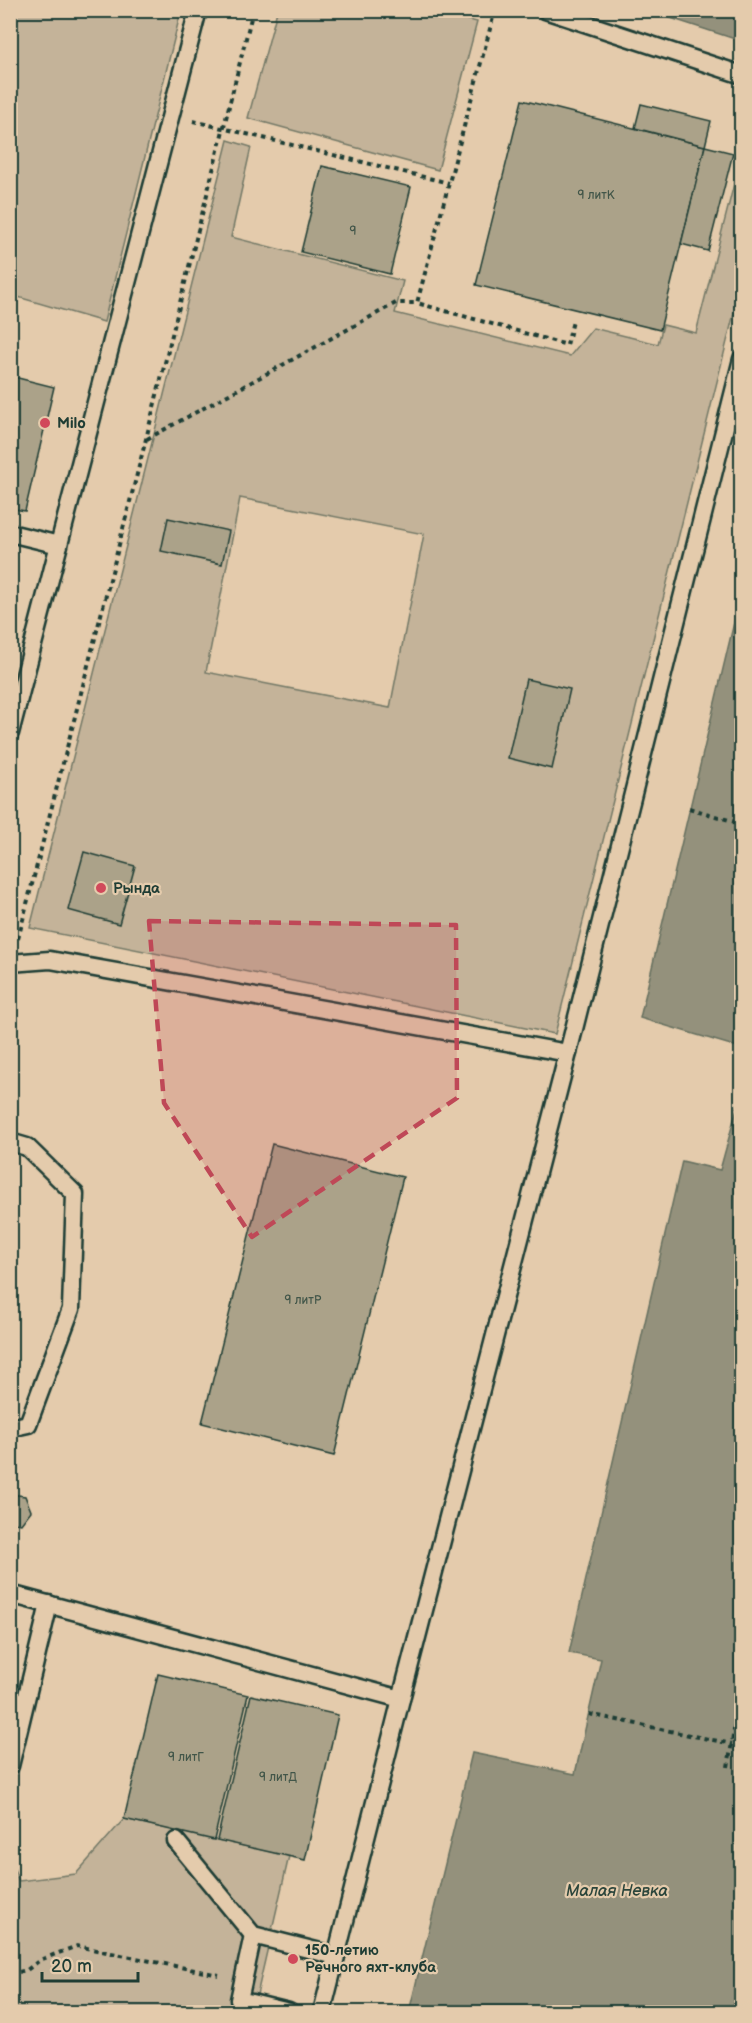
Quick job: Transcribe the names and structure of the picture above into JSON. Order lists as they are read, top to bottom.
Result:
{
  "water": ["Малая Невка"],
  "places": ["Milo", "Рында", "150-летию Речного яхт-клуба"],
  "house_numbers": [
    "9 литК",
    "9",
    "9 литР",
    "9 литГ",
    "9 литД"
  ],
  "scale_bar": "20 m"
}
